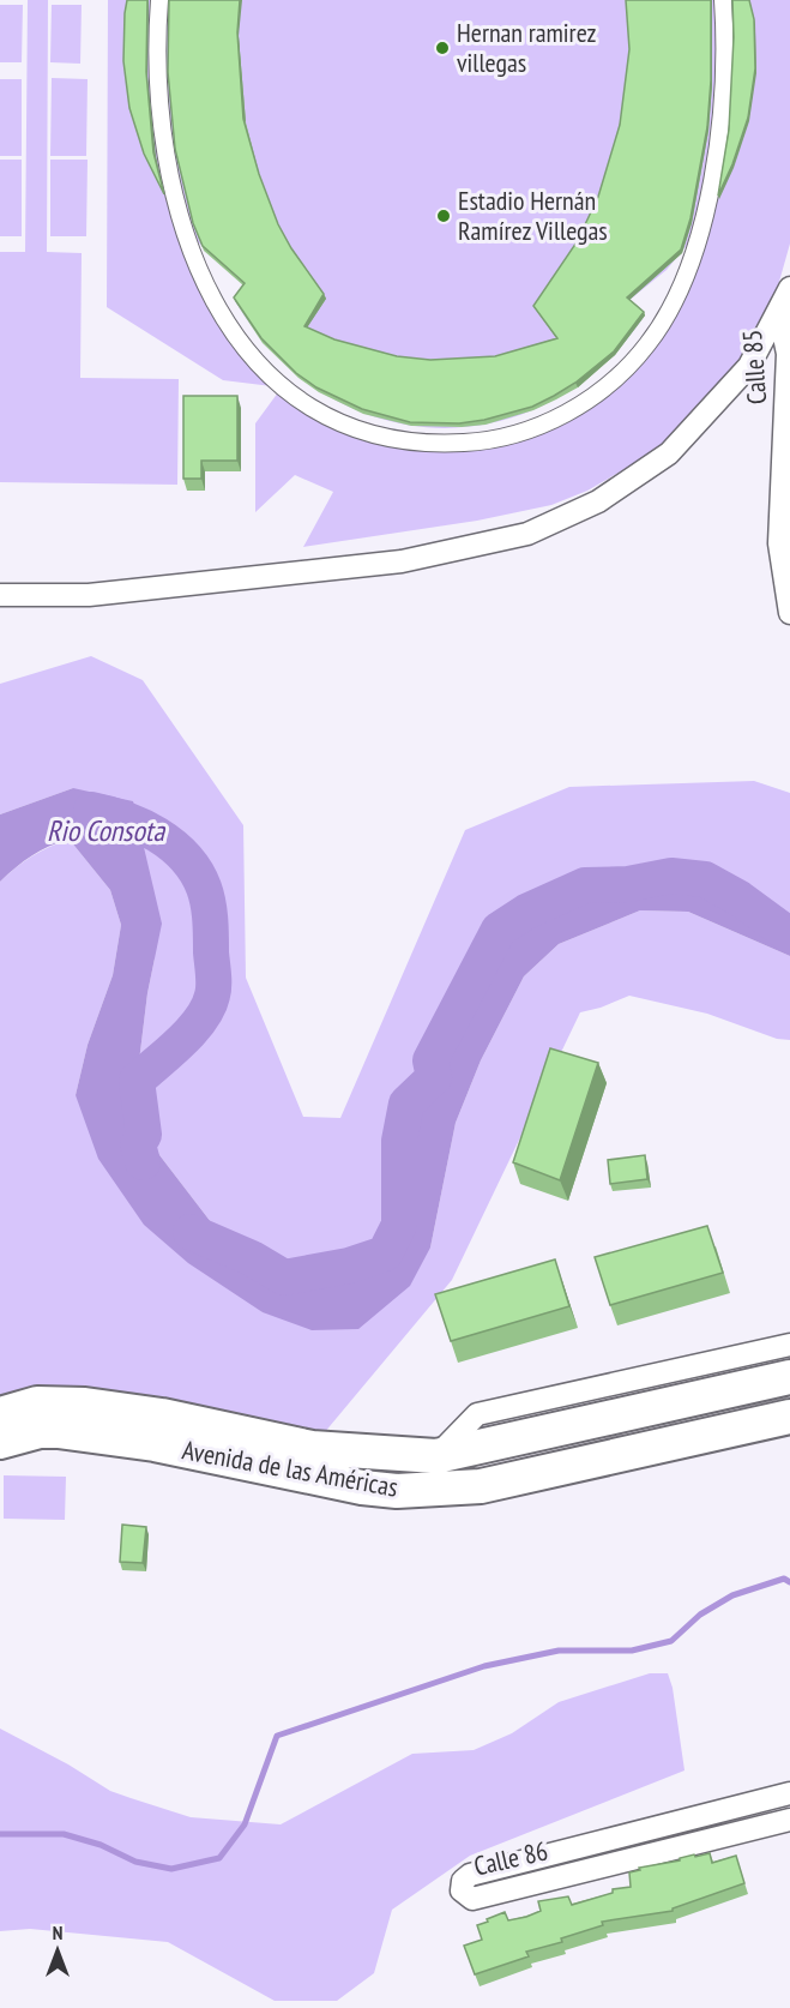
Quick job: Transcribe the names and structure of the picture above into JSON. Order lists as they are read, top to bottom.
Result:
{
  "streets": {
    "main road": ["Avenida de las Américas"],
    "street": ["Calle 85", "Calle 86"]
  },
  "water": ["Rio Consota"],
  "places": ["Hernan ramirez villegas", "Estadio Hernán Ramírez Villegas"],
  "north": "top"
}
